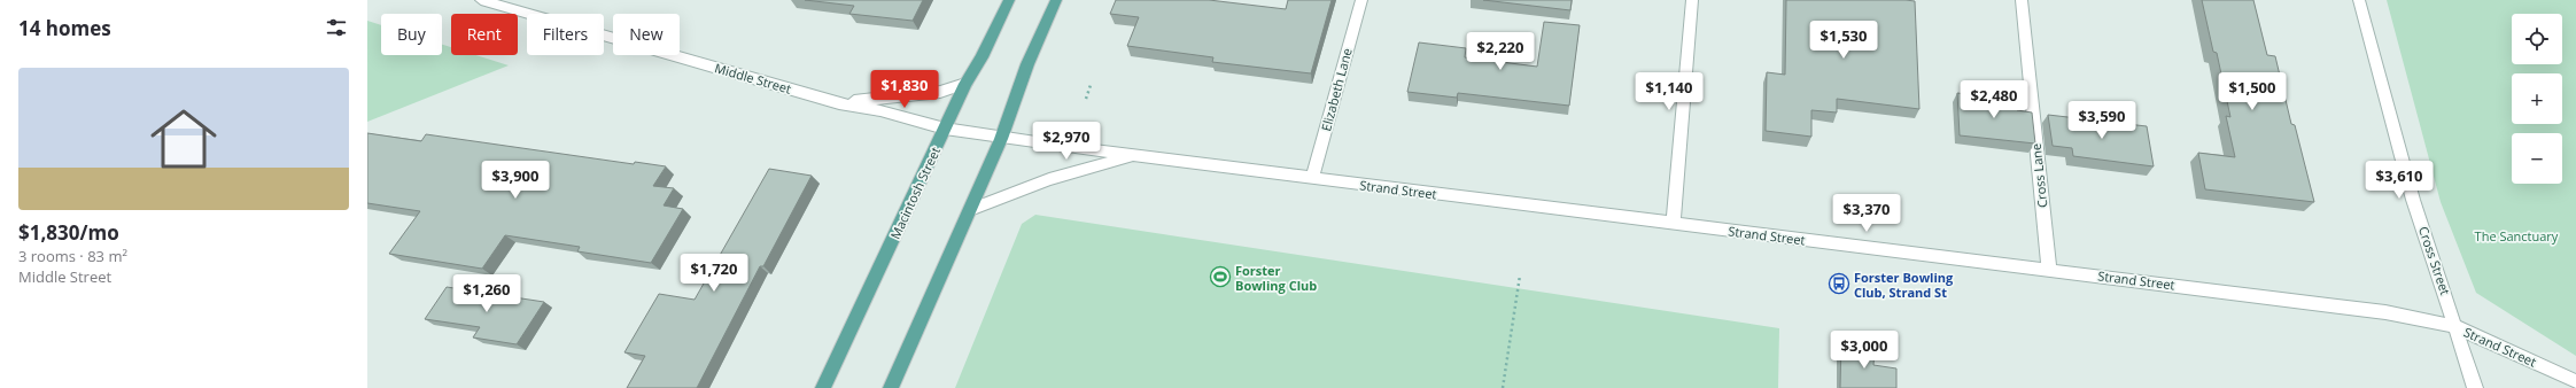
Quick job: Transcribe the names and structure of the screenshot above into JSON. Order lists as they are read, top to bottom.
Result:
{
  "streets": {
    "main road": ["Macintosh Street"],
    "street": [
      "Middle Street",
      "Elizabeth Lane",
      "Cross Lane",
      "Strand Street",
      "Cross Street"
    ]
  },
  "crossings": [
    ["Middle Street", "Strand Street"],
    ["Middle Street", "Macintosh Street"],
    ["Elizabeth Lane", "Strand Street"],
    ["Cross Lane", "Strand Street"],
    ["Strand Street", "Cross Street"]
  ],
  "parks": ["The Sanctuary"],
  "places": {
    "sports": ["Forster Bowling Club"],
    "bus stop": ["Forster Bowling Club, Strand St"]
  },
  "page": {
    "heading": "14 homes",
    "map_buttons": ["+", "−"],
    "chip": [
      "Buy",
      "Rent",
      "Filters",
      "New"
    ],
    "price": [
      "$1,530",
      "$2,220",
      "$1,830",
      "$1,140",
      "$1,500",
      "$2,480",
      "$3,590",
      "$2,970",
      "$3,900",
      "$3,610",
      "$3,370",
      "$1,720",
      "$1,260",
      "$3,000"
    ],
    "list": [
      {
        "name": "$1,830/mo",
        "note": "3 rooms · 83 m² · Middle Street"
      }
    ]
  }
}
